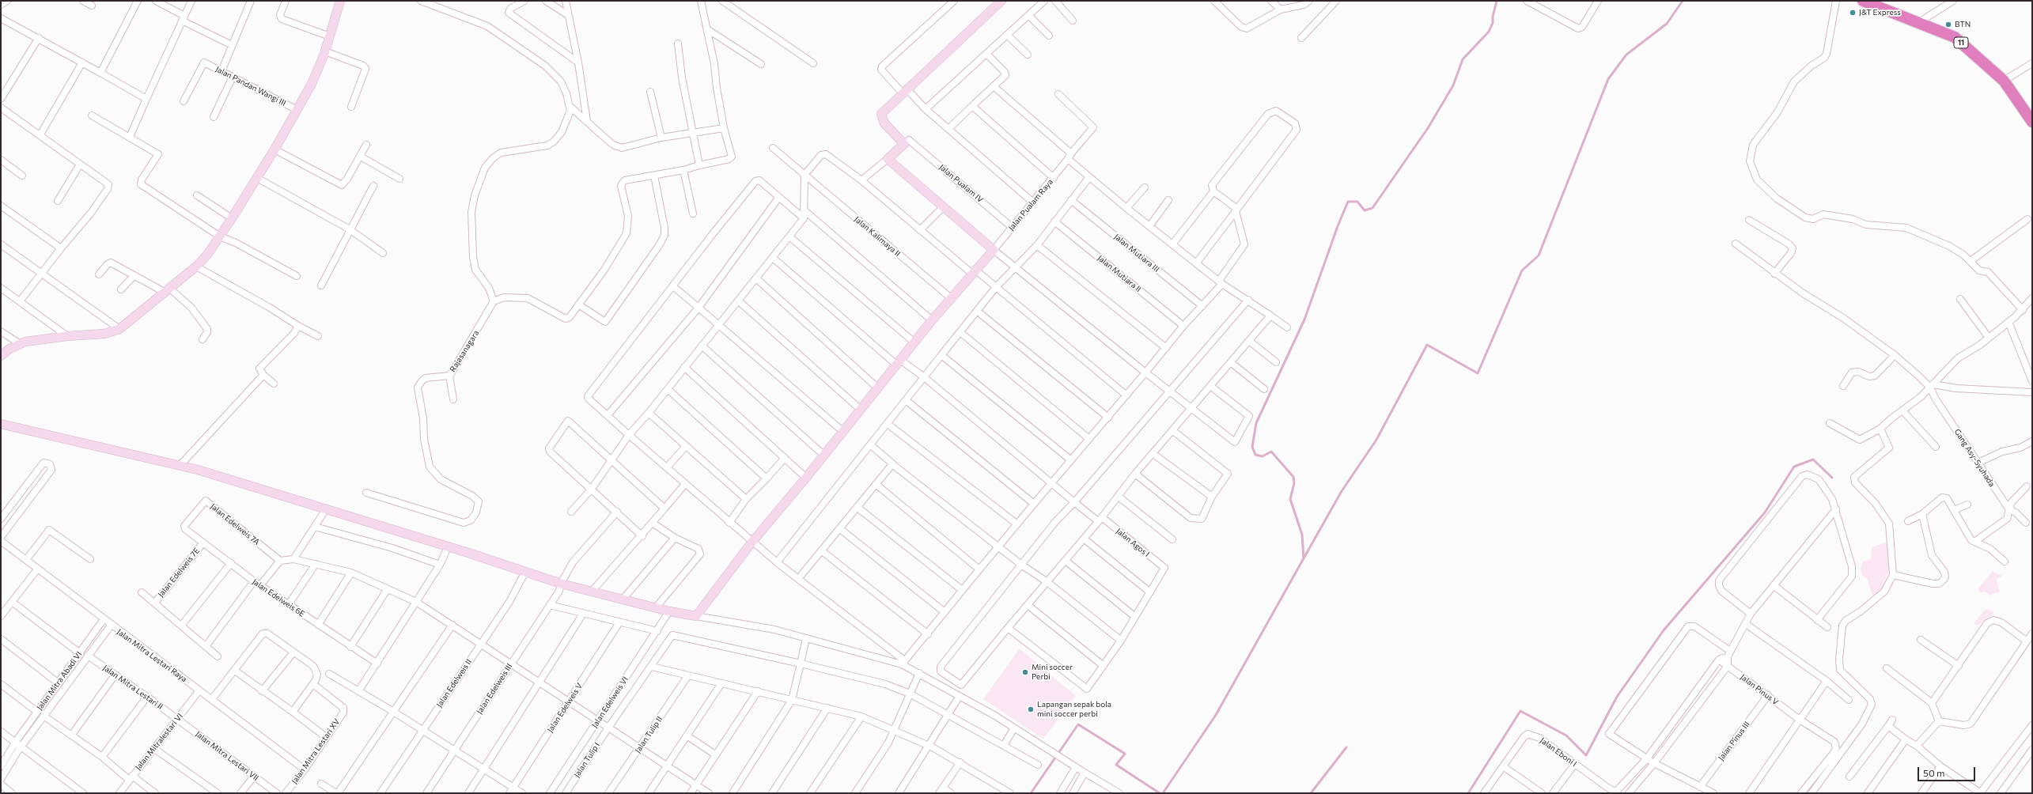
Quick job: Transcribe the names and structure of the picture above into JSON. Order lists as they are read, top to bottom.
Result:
{
  "streets": {
    "highway": ["11"],
    "street": [
      "Jalan Pandan Wangi III",
      "Jalan Pualam IV",
      "Jalan Pualam Raya",
      "Jalan Kalimaya II",
      "Jalan Mutiara III",
      "Jalan Mutiara II",
      "Rajasanagara",
      "Gang Asy-Syuhada",
      "Jalan Edelweis 7A",
      "Jalan Agos I",
      "Jalan Edelweis 7E",
      "Jalan Edelweis 6E",
      "Jalan Mitra Lestari Raya",
      "Jalan Mitra Abadi VI",
      "Jalan Edelweis II",
      "Jalan Mitra Lestari II",
      "Jalan Edelweis III",
      "Jalan Pinus V",
      "Jalan Edelweis VI",
      "Jalan Edelweis V",
      "Jalan Tulip II",
      "Jalan Pinus III",
      "Jalan Mitralestari VI",
      "Jalan Mitra Lestari XV",
      "Jalan Eboni I",
      "Jalan Mitra Lestari VII",
      "Jalan Tulip I"
    ]
  },
  "crossings": [
    ["Jalan Pualam IV", "Jalan Pualam Raya"],
    ["Jalan Edelweis 7A", "Jalan Edelweis 6E"],
    ["Jalan Edelweis 7E", "Jalan Edelweis 6E"],
    ["Jalan Mitra Lestari Raya", "Jalan Mitra Abadi VI"],
    ["Jalan Mitra Lestari Raya", "Jalan Mitralestari VI"],
    ["Jalan Mitra Lestari Raya", "Jalan Mitra Lestari XV"],
    ["Jalan Mitra Lestari II", "Jalan Mitralestari VI"],
    ["Jalan Mitra Lestari II", "Jalan Mitra Lestari VII"],
    ["Jalan Pinus V", "Jalan Pinus III"],
    ["Jalan Edelweis VI", "Jalan Tulip I"],
    ["Jalan Mitralestari VI", "Jalan Mitra Lestari VII"]
  ],
  "places": [
    "J&T Express",
    "BTN",
    "Mini soccer Perbi",
    "Lapangan sepak bola mini soccer perbi"
  ],
  "scale_bar": "50 m"
}
